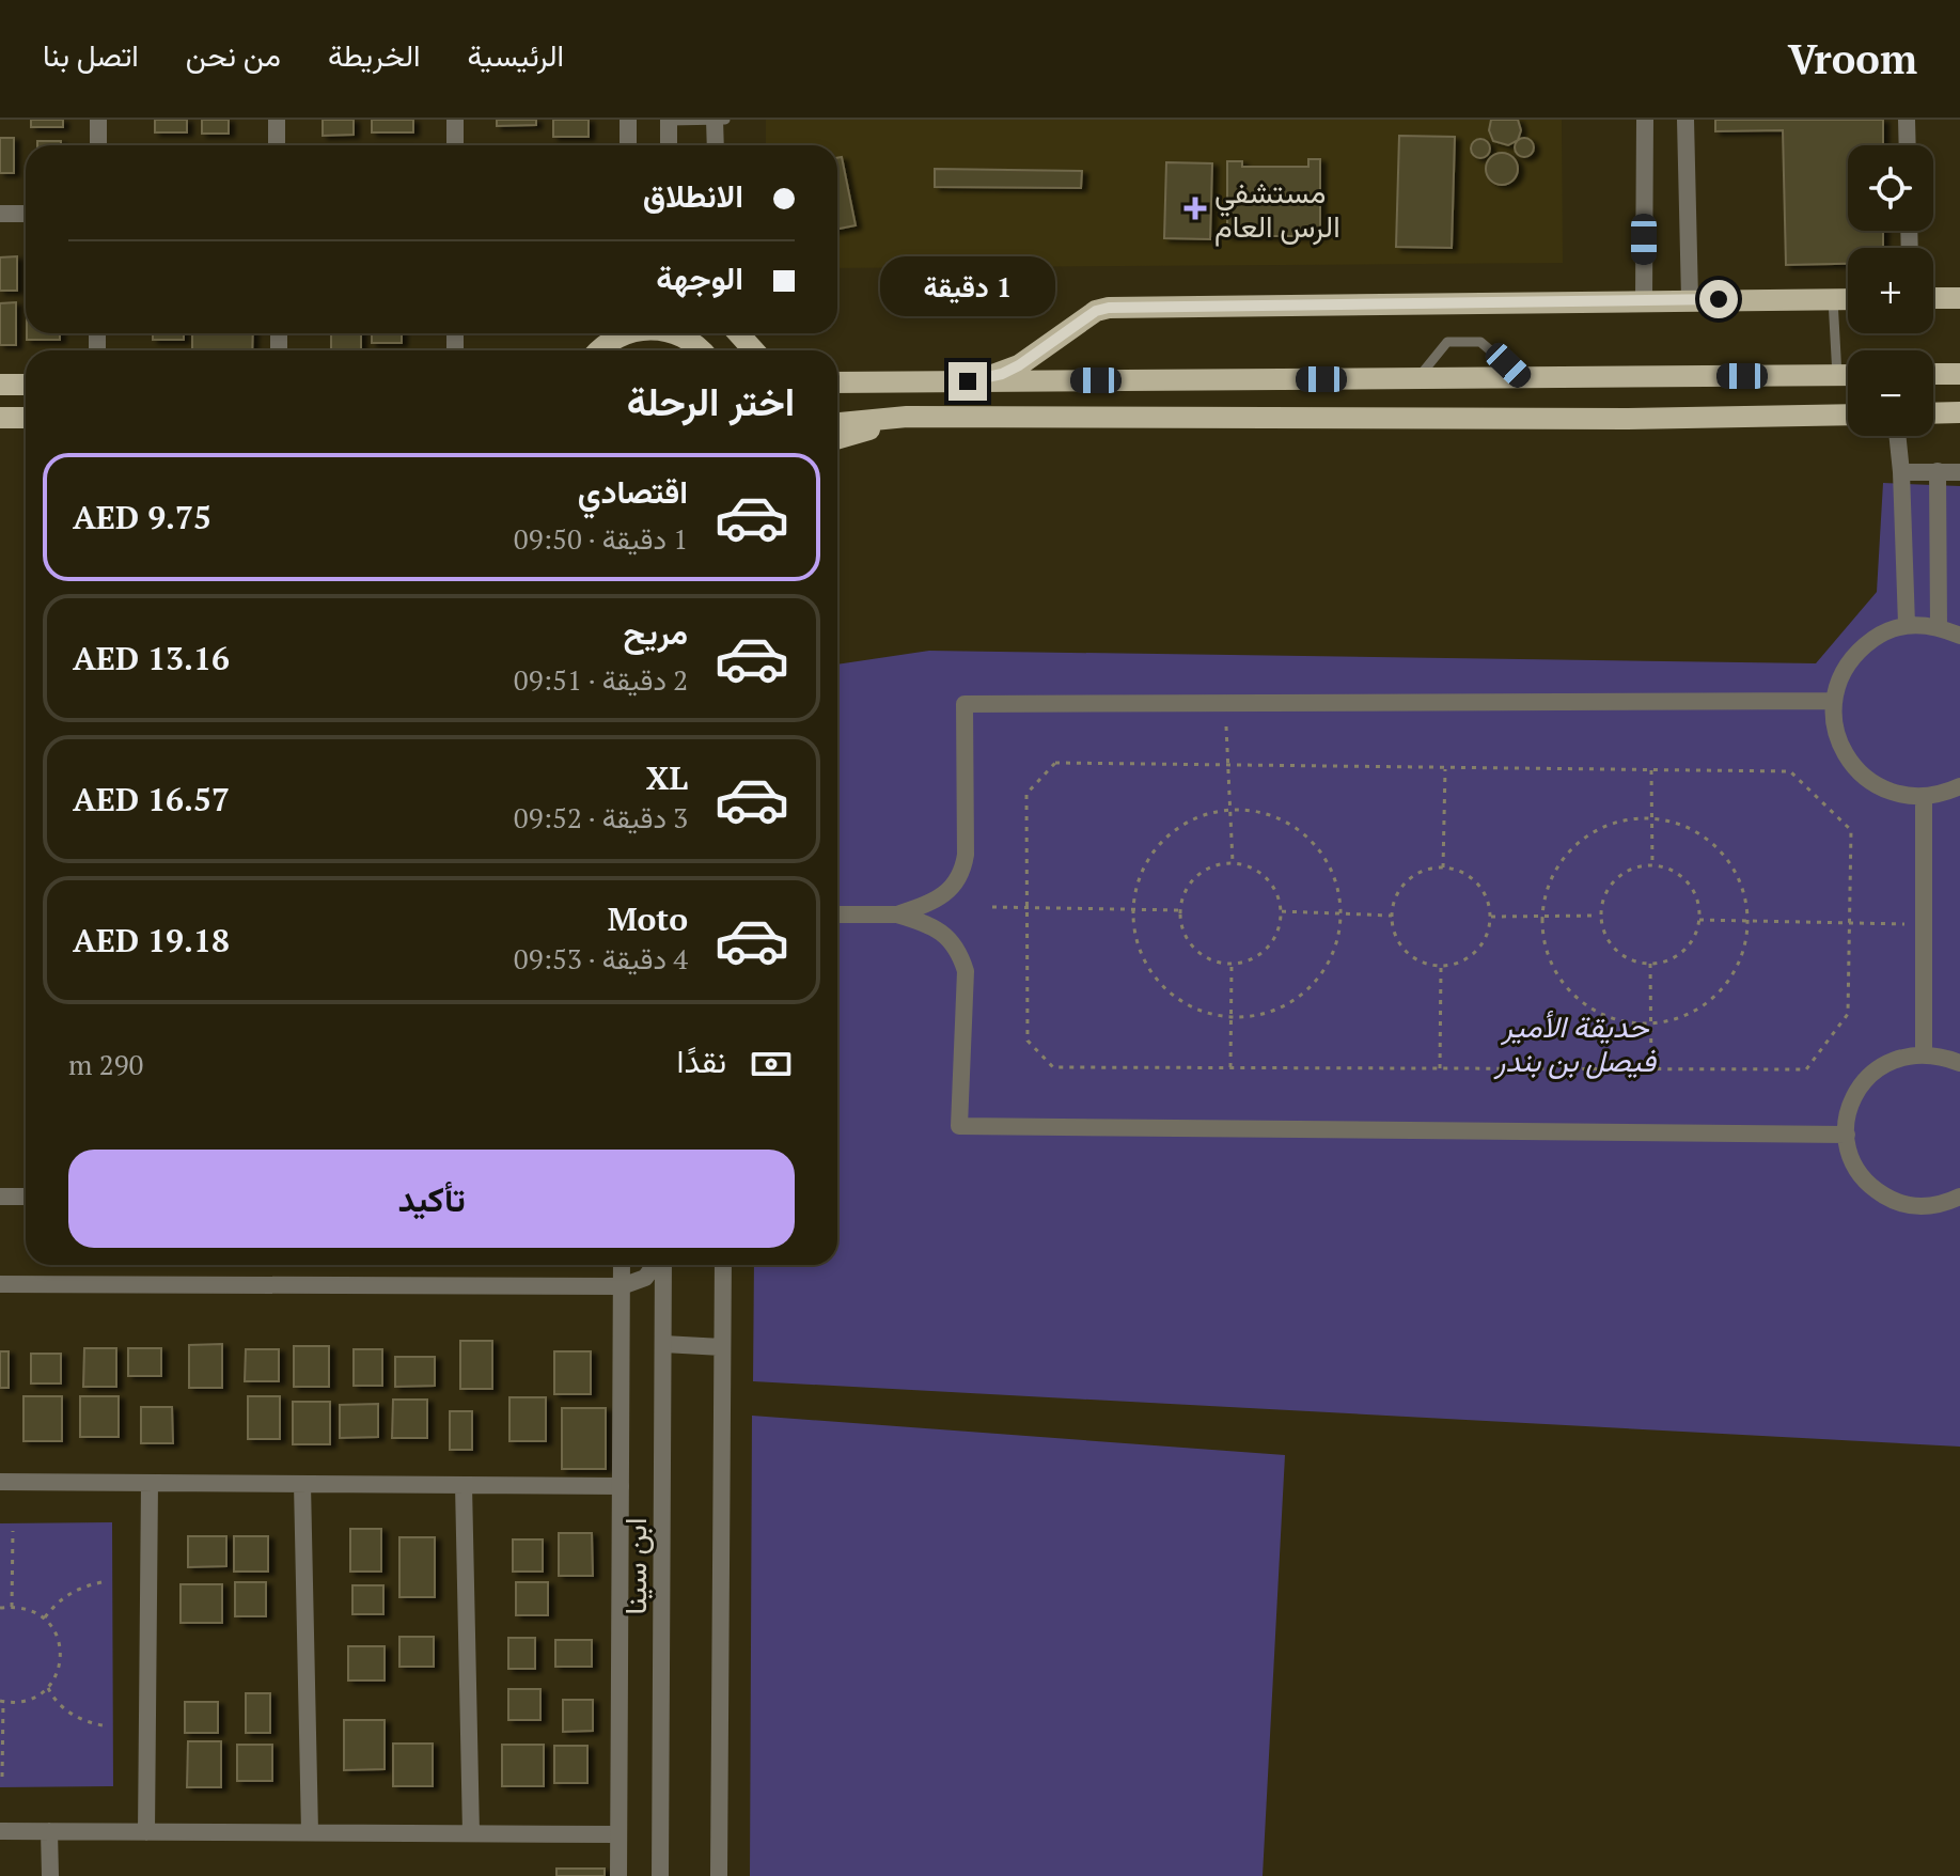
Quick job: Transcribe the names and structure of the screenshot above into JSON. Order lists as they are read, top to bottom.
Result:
{
  "streets": {
    "street": ["ابن سينا"]
  },
  "parks": ["حديقة الأمير فيصل بن بندر"],
  "places": {
    "health": ["مستشفي الرس العام"]
  },
  "page": {
    "header": "Vroom",
    "nav": [
      "الرئيسية",
      "الخريطة",
      "من نحن",
      "اتصل بنا"
    ],
    "map_buttons": ["+", "−"],
    "banner": ["الانطلاق", "الوجهة"],
    "bubble": "1 دقيقة",
    "heading": "اختر الرحلة",
    "list": [
      {
        "name": "اقتصادي",
        "note": "1 دقيقة · 09:50",
        "value": "AED 9.75"
      },
      {
        "name": "مريح",
        "note": "2 دقيقة · 09:51",
        "value": "AED 13.16"
      },
      {
        "name": "XL",
        "note": "3 دقيقة · 09:52",
        "value": "AED 16.57"
      },
      {
        "name": "Moto",
        "note": "4 دقيقة · 09:53",
        "value": "AED 19.18"
      }
    ],
    "pay": ["نقدًا", "290 m"],
    "buttons": "تأكيد"
  }
}
